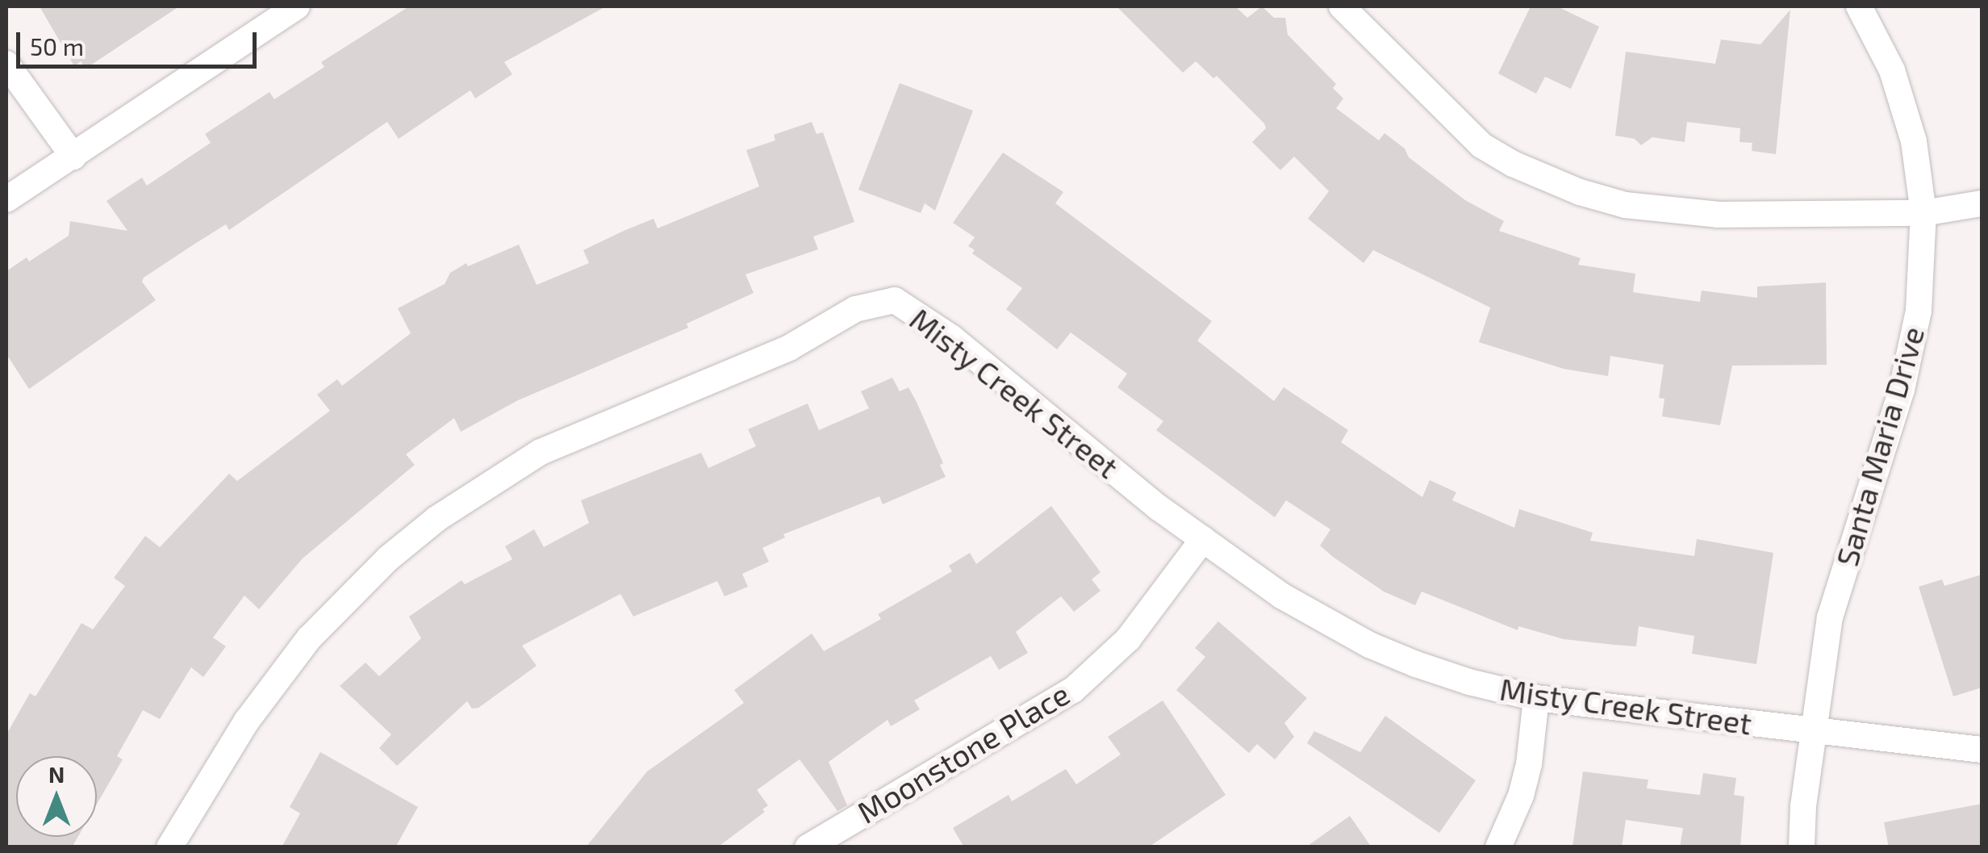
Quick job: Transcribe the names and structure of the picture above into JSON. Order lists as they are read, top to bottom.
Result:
{
  "streets": {
    "street": ["Misty Creek Street", "Santa Maria Drive", "Moonstone Place"]
  },
  "crossings": [
    ["Misty Creek Street", "Santa Maria Drive"],
    ["Misty Creek Street", "Moonstone Place"]
  ],
  "scale_bar": "50 m",
  "north": "top"
}
